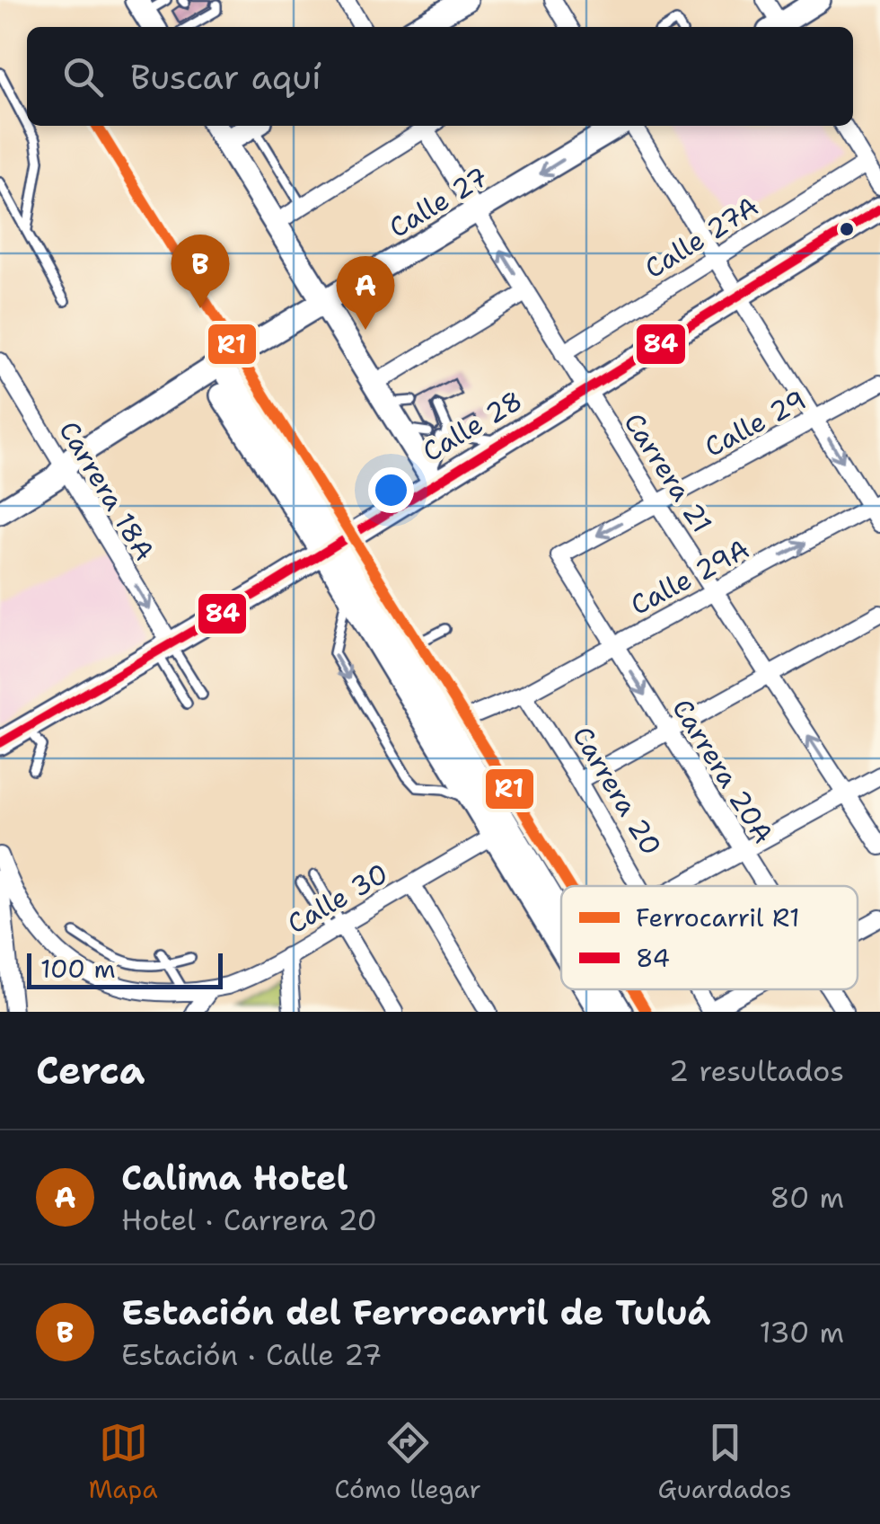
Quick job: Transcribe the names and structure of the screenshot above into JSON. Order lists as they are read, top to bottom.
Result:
{
  "streets": {
    "main road": ["Calle 27", "Calle 28"],
    "street": [
      "Calle 27A",
      "Calle 29",
      "Carrera 21",
      "Carrera 18A",
      "Calle 29A",
      "Carrera 20A",
      "Carrera 20",
      "Calle 30"
    ]
  },
  "crossings": [
    ["Calle 27", "Carrera 21"],
    ["Calle 27", "Carrera 18A"],
    ["Calle 27A", "Carrera 21"],
    ["Calle 29", "Carrera 21"],
    ["Calle 29", "Carrera 20A"],
    ["Calle 28", "Carrera 21"],
    ["Calle 28", "Carrera 18A"],
    ["Carrera 21", "Calle 29A"],
    ["Calle 29A", "Carrera 20A"],
    ["Calle 29A", "Carrera 20"]
  ],
  "one_way": ["Carrera 18A"],
  "lines": ["rail line R1", "transit line 84"],
  "legend": ["Ferrocarril R1", "84"],
  "scale_bar": "100 m",
  "page": {
    "search": "Buscar aquí",
    "pins": ["B", "A"],
    "scale": "100 m",
    "heading": ["Cerca", "2 resultados"],
    "list": [
      {
        "mark": "A",
        "name": "Calima Hotel",
        "note": "Hotel · Carrera 20",
        "value": "80 m"
      },
      {
        "mark": "B",
        "name": "Estación del Ferrocarril de Tuluá",
        "note": "Estación · Calle 27",
        "value": "130 m"
      }
    ],
    "nav": ["Mapa", "Cómo llegar", "Guardados"]
  }
}
